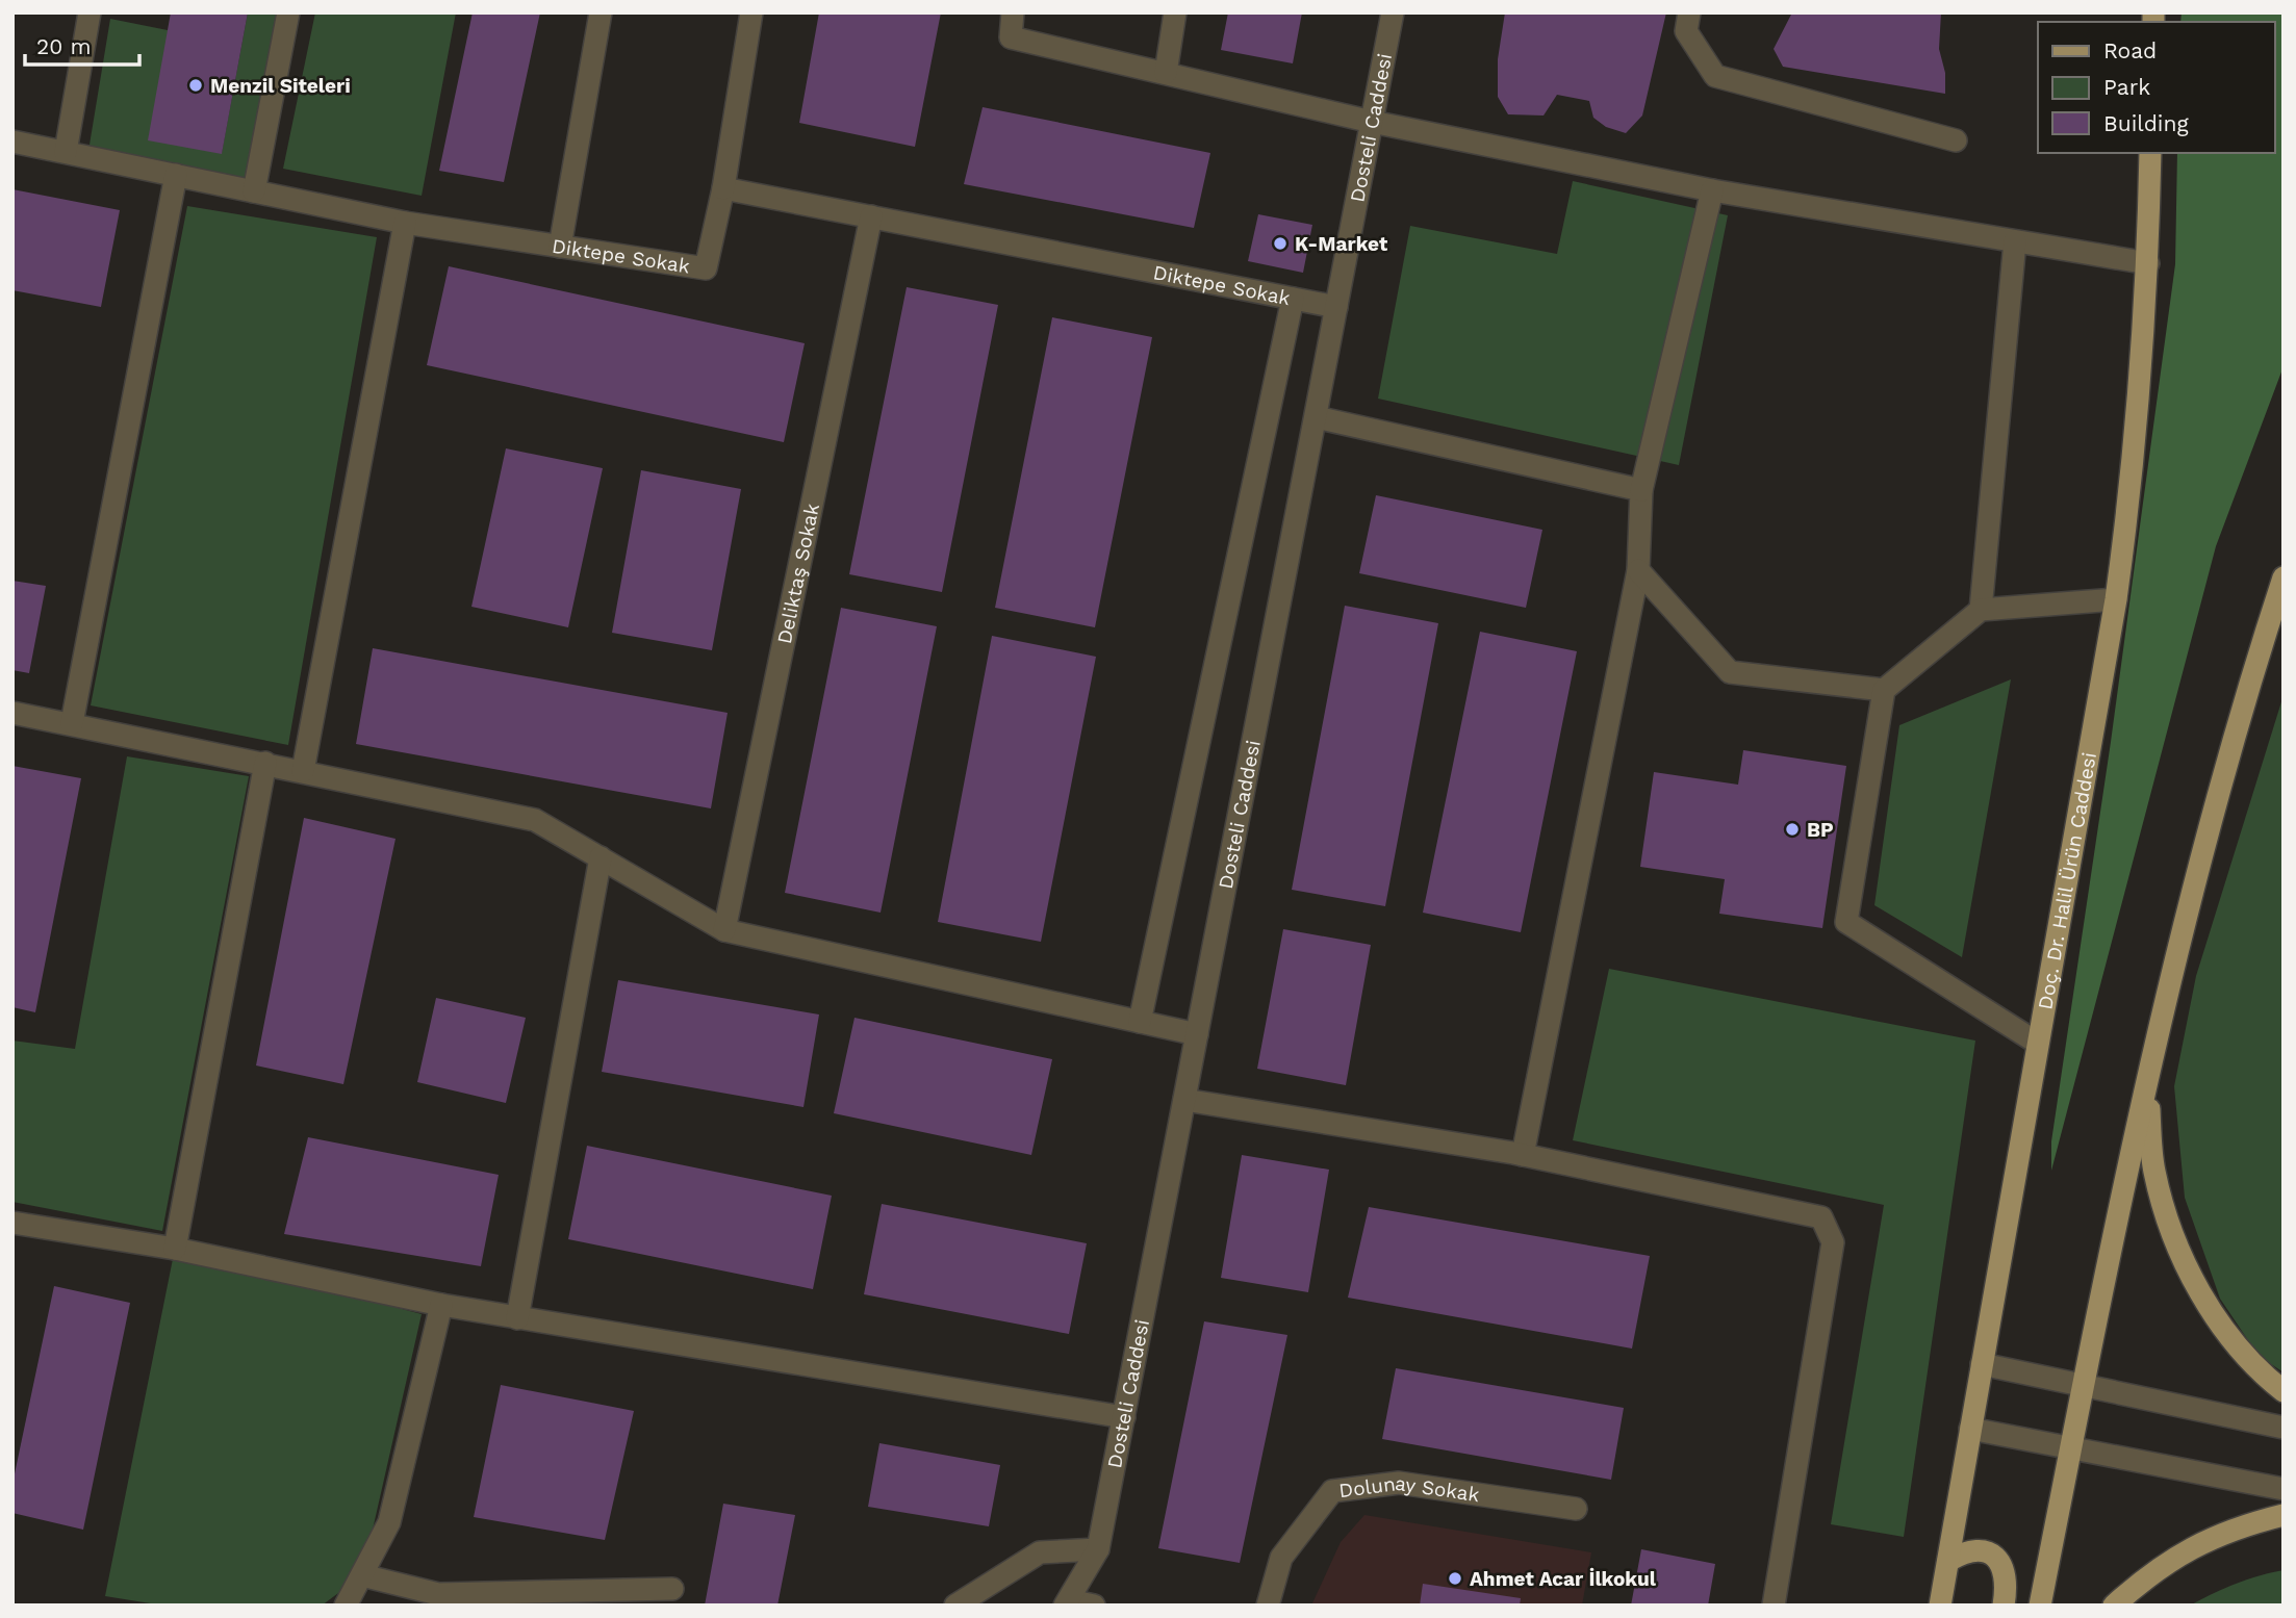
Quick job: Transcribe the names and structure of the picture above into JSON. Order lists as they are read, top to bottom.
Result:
{
  "streets": {
    "main road": ["Doç. Dr. Halil Ürün Caddesi"],
    "street": [
      "Dosteli Caddesi",
      "Diktepe Sokak",
      "Deliktaş Sokak",
      "Dolunay Sokak"
    ]
  },
  "crossings": [
    ["Dosteli Caddesi", "Diktepe Sokak"],
    ["Diktepe Sokak", "Deliktaş Sokak"]
  ],
  "places": [
    "Menzil Siteleri",
    "K-Market",
    "BP",
    "Ahmet Acar İlkokul"
  ],
  "legend": ["Road", "Park", "Building"],
  "scale_bar": "20 m"
}
